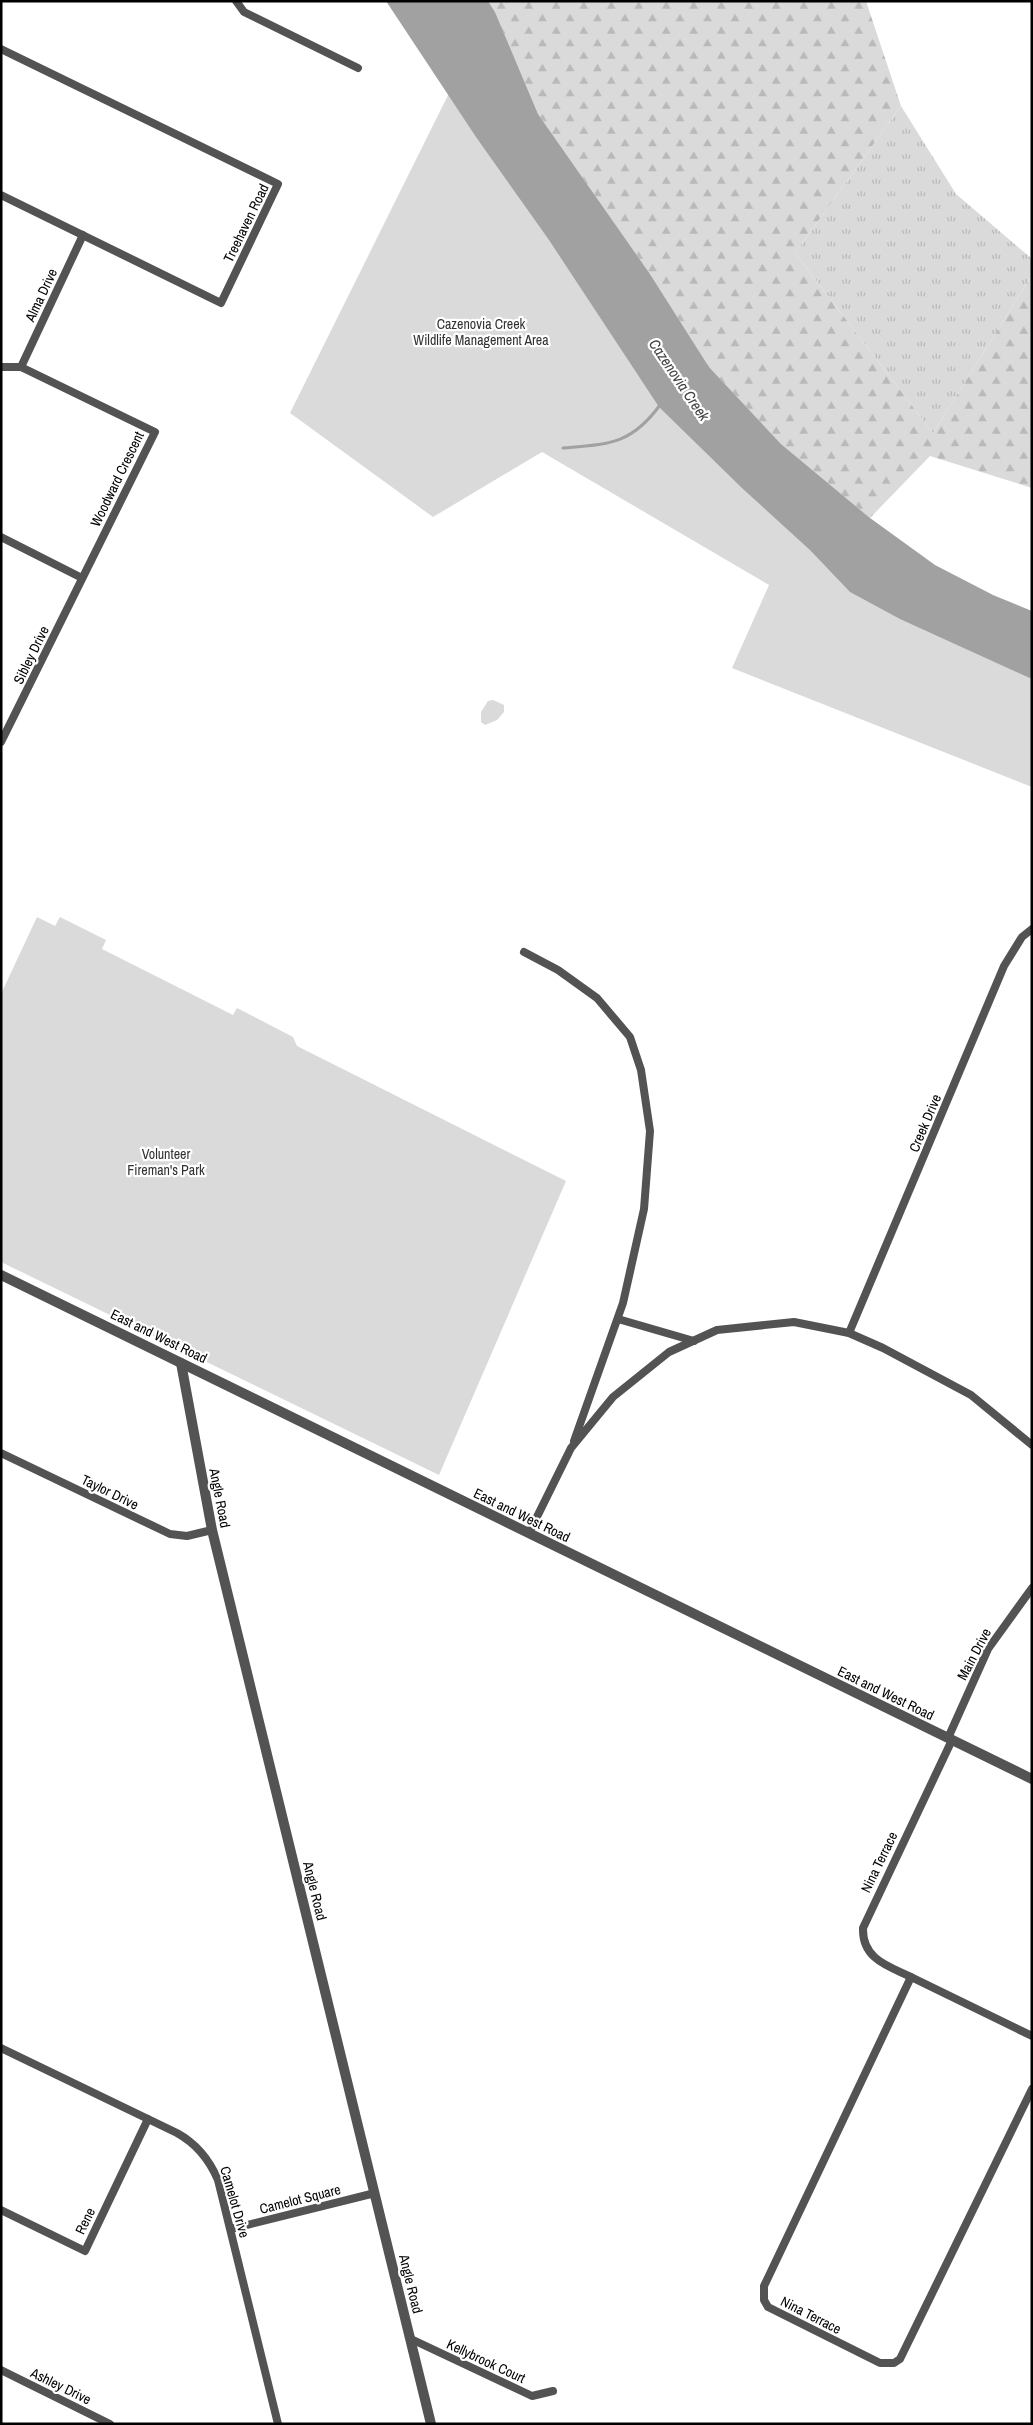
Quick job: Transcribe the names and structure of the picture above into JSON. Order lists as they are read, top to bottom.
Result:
{
  "streets": {
    "street": [
      "Treehaven Road",
      "Alma Drive",
      "Woodward Crescent",
      "Sibley Drive",
      "Creek Drive",
      "East and West Road",
      "Taylor Drive",
      "Angle Road",
      "Main Drive",
      "Nina Terrace",
      "Camelot Square",
      "Camelot Drive",
      "Rene",
      "Kellybrook Court",
      "Ashley Drive"
    ]
  },
  "crossings": [
    ["Treehaven Road", "Alma Drive"],
    ["Alma Drive", "Woodward Crescent"],
    ["Woodward Crescent", "Sibley Drive"],
    ["East and West Road", "Angle Road"],
    ["East and West Road", "Main Drive"],
    ["East and West Road", "Nina Terrace"],
    ["Taylor Drive", "Angle Road"],
    ["Angle Road", "Camelot Square"],
    ["Angle Road", "Kellybrook Court"],
    ["Main Drive", "Nina Terrace"],
    ["Camelot Square", "Camelot Drive"],
    ["Camelot Drive", "Rene"]
  ],
  "water": ["Cazenovia Creek"],
  "parks": ["Cazenovia Creek Wildlife Management Area", "Volunteer Fireman's Park"]
}
